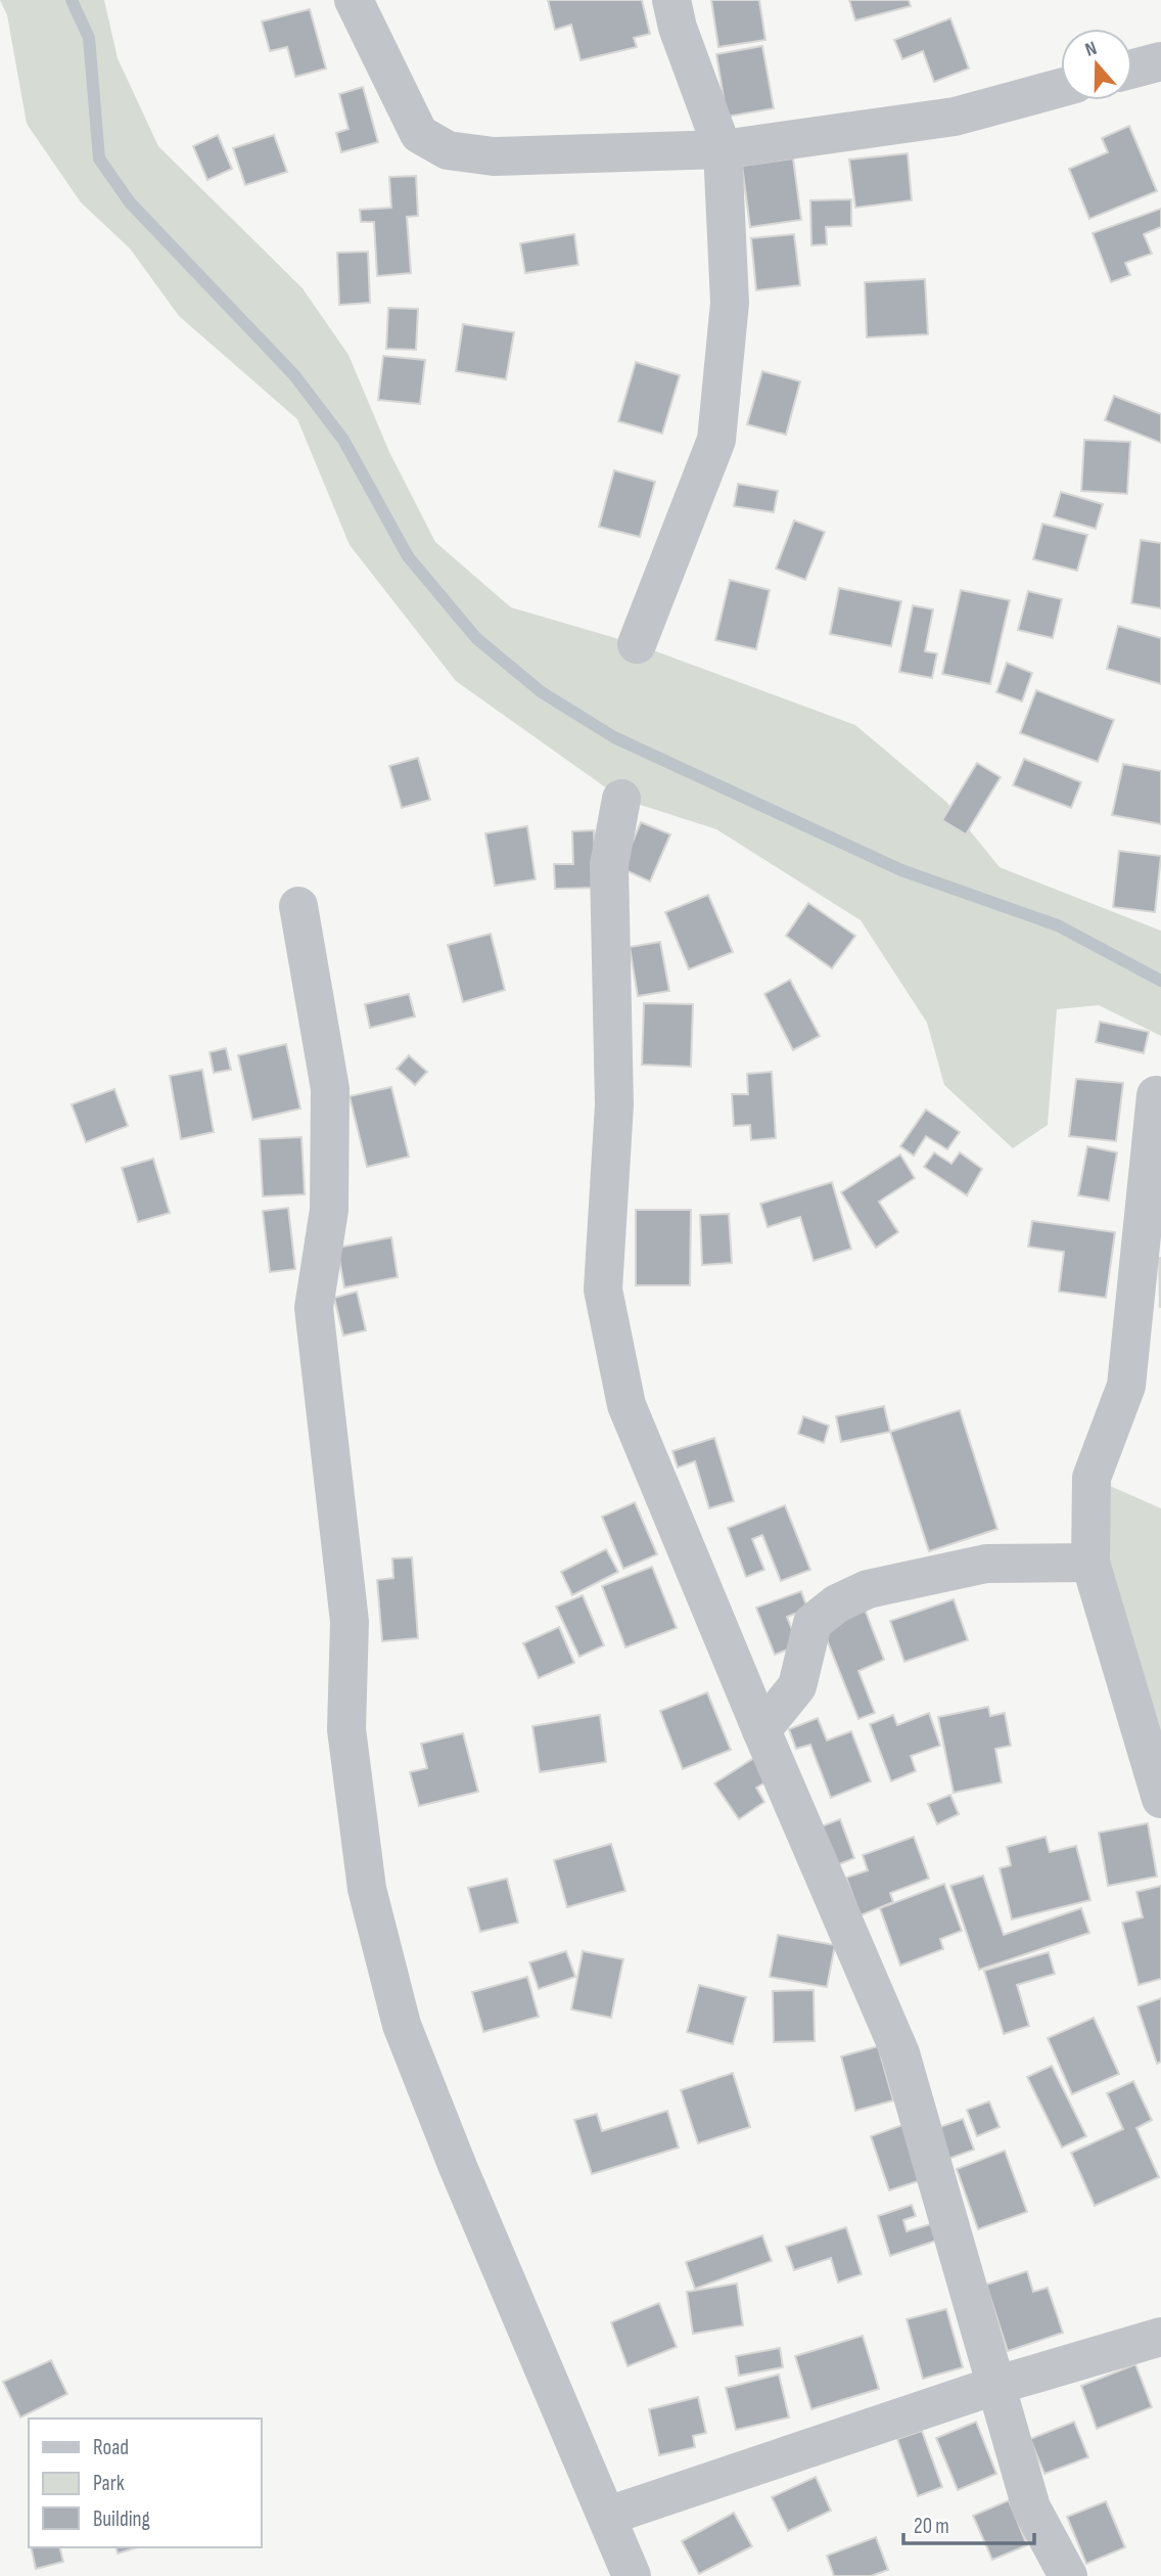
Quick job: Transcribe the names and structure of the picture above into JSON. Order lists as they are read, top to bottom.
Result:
{
  "legend": ["Road", "Park", "Building"],
  "scale_bar": "20 m",
  "north": "top"
}
